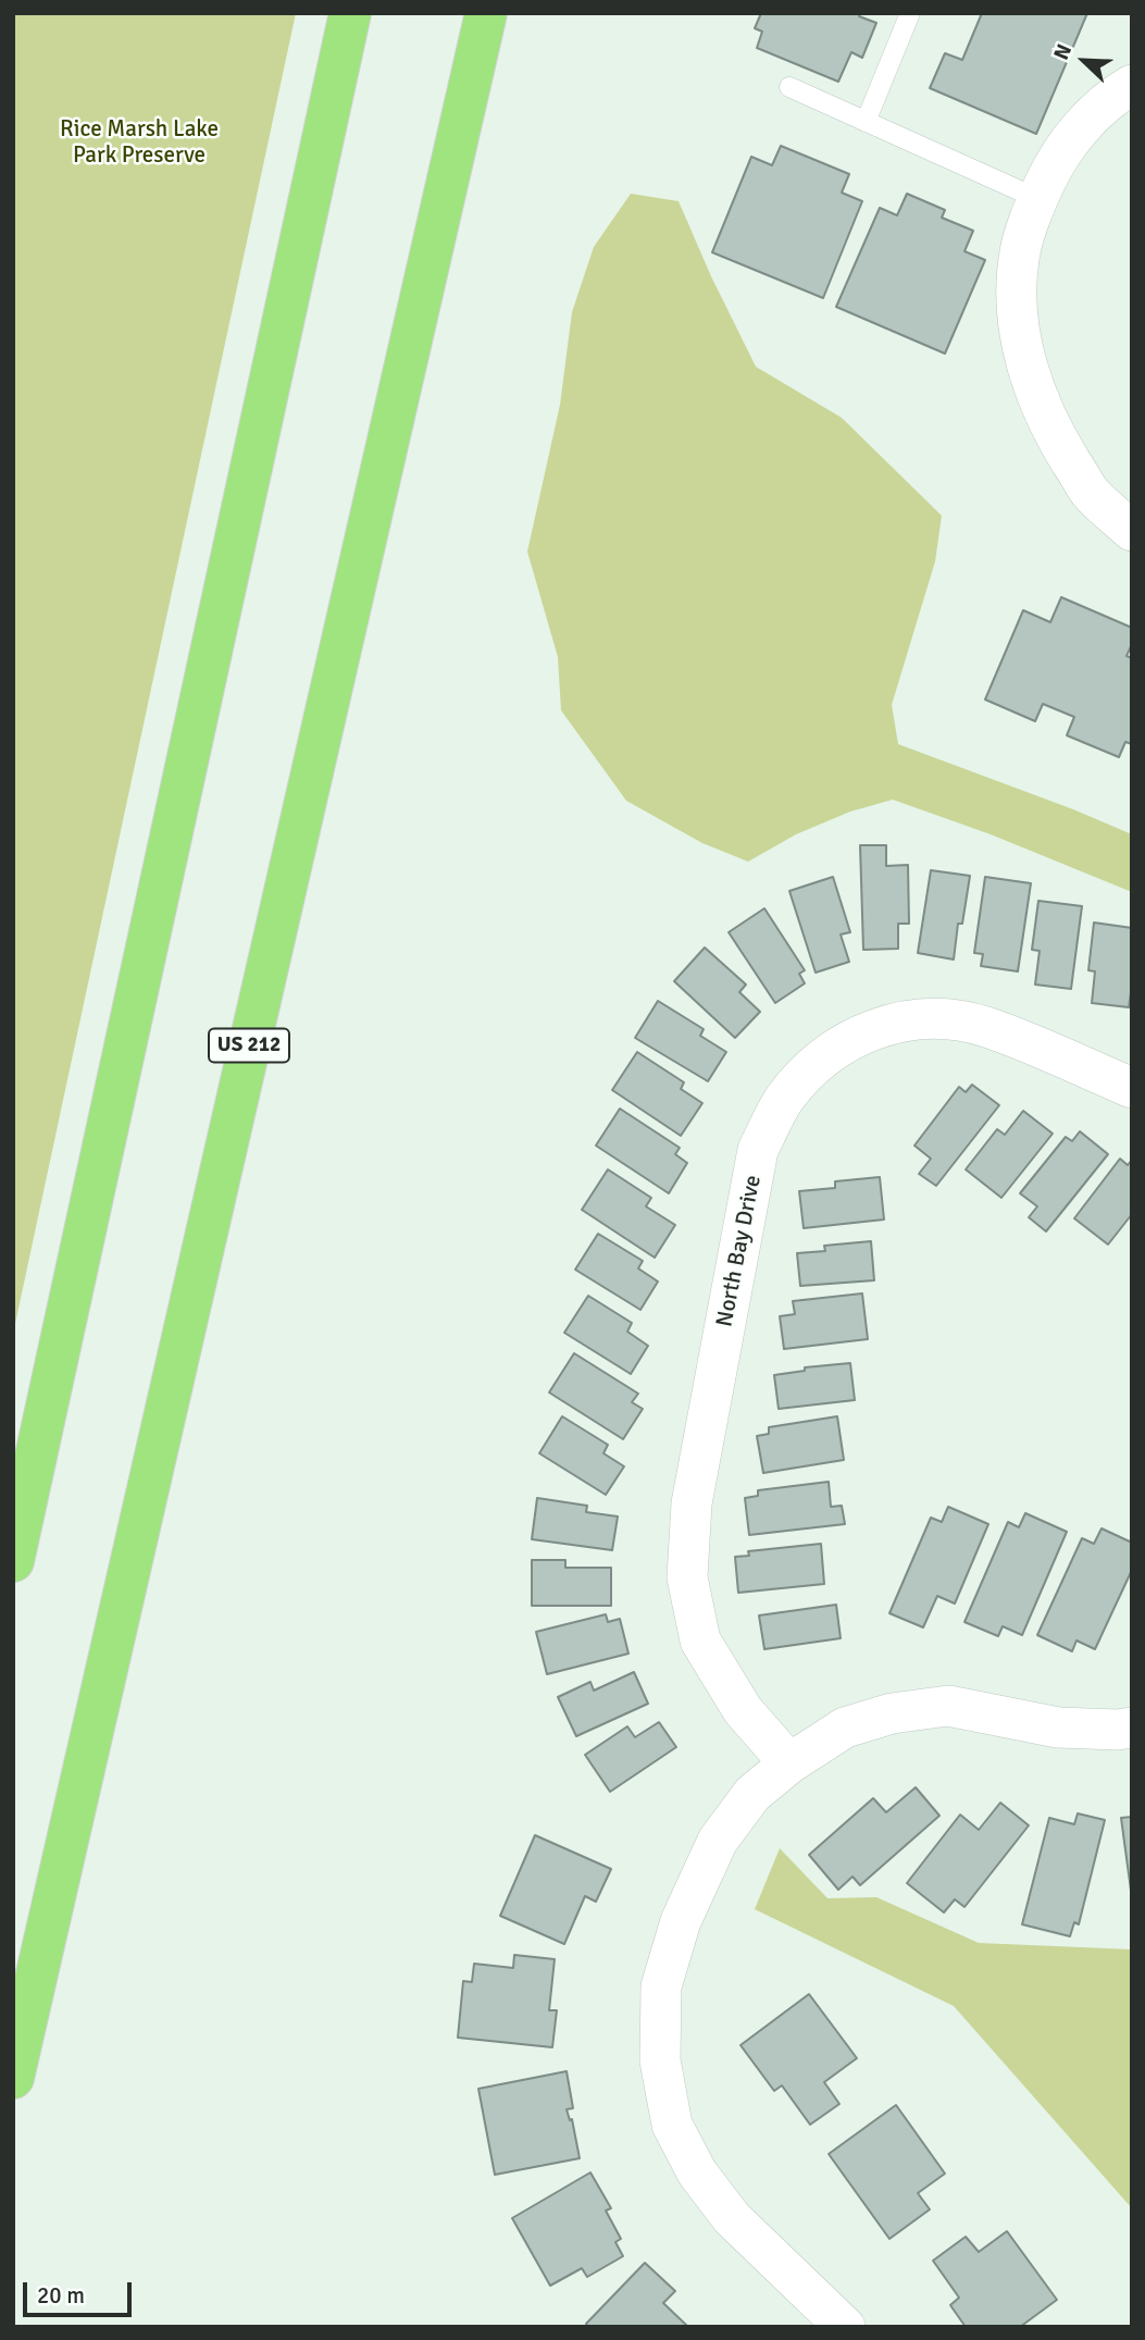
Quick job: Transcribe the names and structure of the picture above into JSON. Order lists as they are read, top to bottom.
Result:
{
  "streets": {
    "highway": ["US 212"],
    "street": ["North Bay Drive"]
  },
  "parks": ["Rice Marsh Lake Park Preserve"],
  "scale_bar": "20 m",
  "north": "top left"
}
